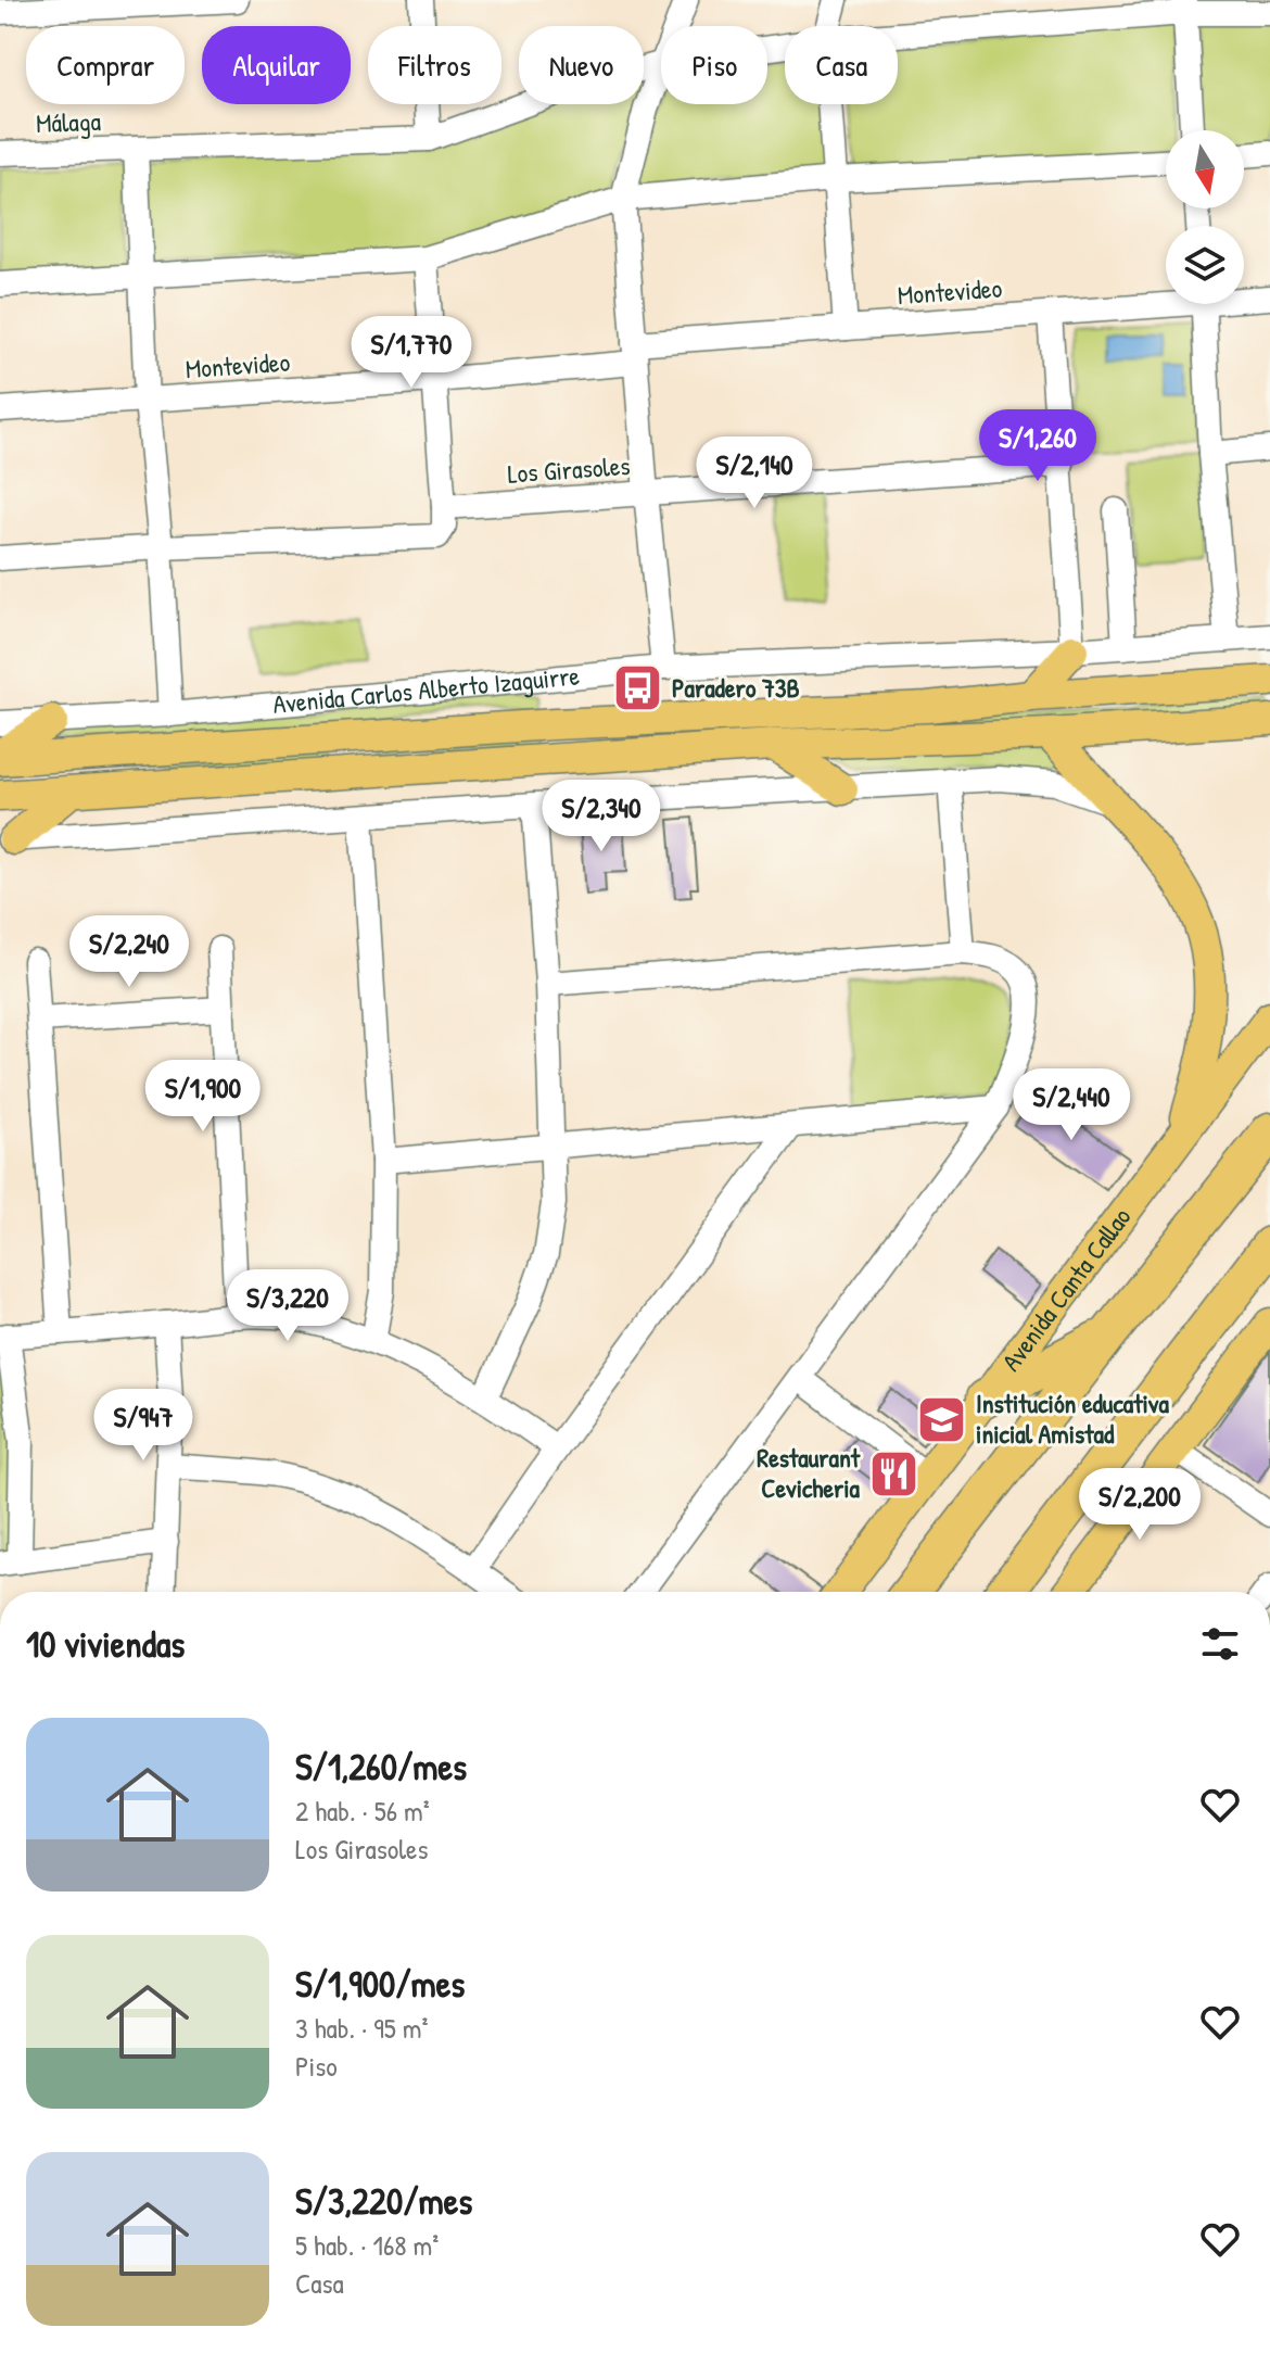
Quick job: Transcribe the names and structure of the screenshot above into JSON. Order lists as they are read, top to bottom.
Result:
{
  "streets": {
    "main road": ["Avenida Carlos Alberto Izaguirre", "Avenida Canta Callao"],
    "street": ["Málaga", "Montevideo", "Los Girasoles"]
  },
  "places": {
    "bus stop": ["Paradero 73B"],
    "school or university": ["Institución educativa inicial Amistad"],
    "restaurant": ["Restaurant Cevicheria"]
  },
  "north": "bottom",
  "page": {
    "chip": [
      "Comprar",
      "Alquilar",
      "Filtros",
      "Nuevo",
      "Piso",
      "Casa"
    ],
    "price": [
      "S/1,770",
      "S/1,260",
      "S/2,140",
      "S/2,340",
      "S/2,240",
      "S/1,900",
      "S/2,440",
      "S/3,220",
      "S/947",
      "S/2,200"
    ],
    "heading": "10 viviendas",
    "list": [
      {
        "name": "S/1,260/mes",
        "note": "2 hab. · 56 m² · Los Girasoles"
      },
      {
        "name": "S/1,900/mes",
        "note": "3 hab. · 95 m² · Piso"
      },
      {
        "name": "S/3,220/mes",
        "note": "5 hab. · 168 m² · Casa"
      }
    ]
  }
}
